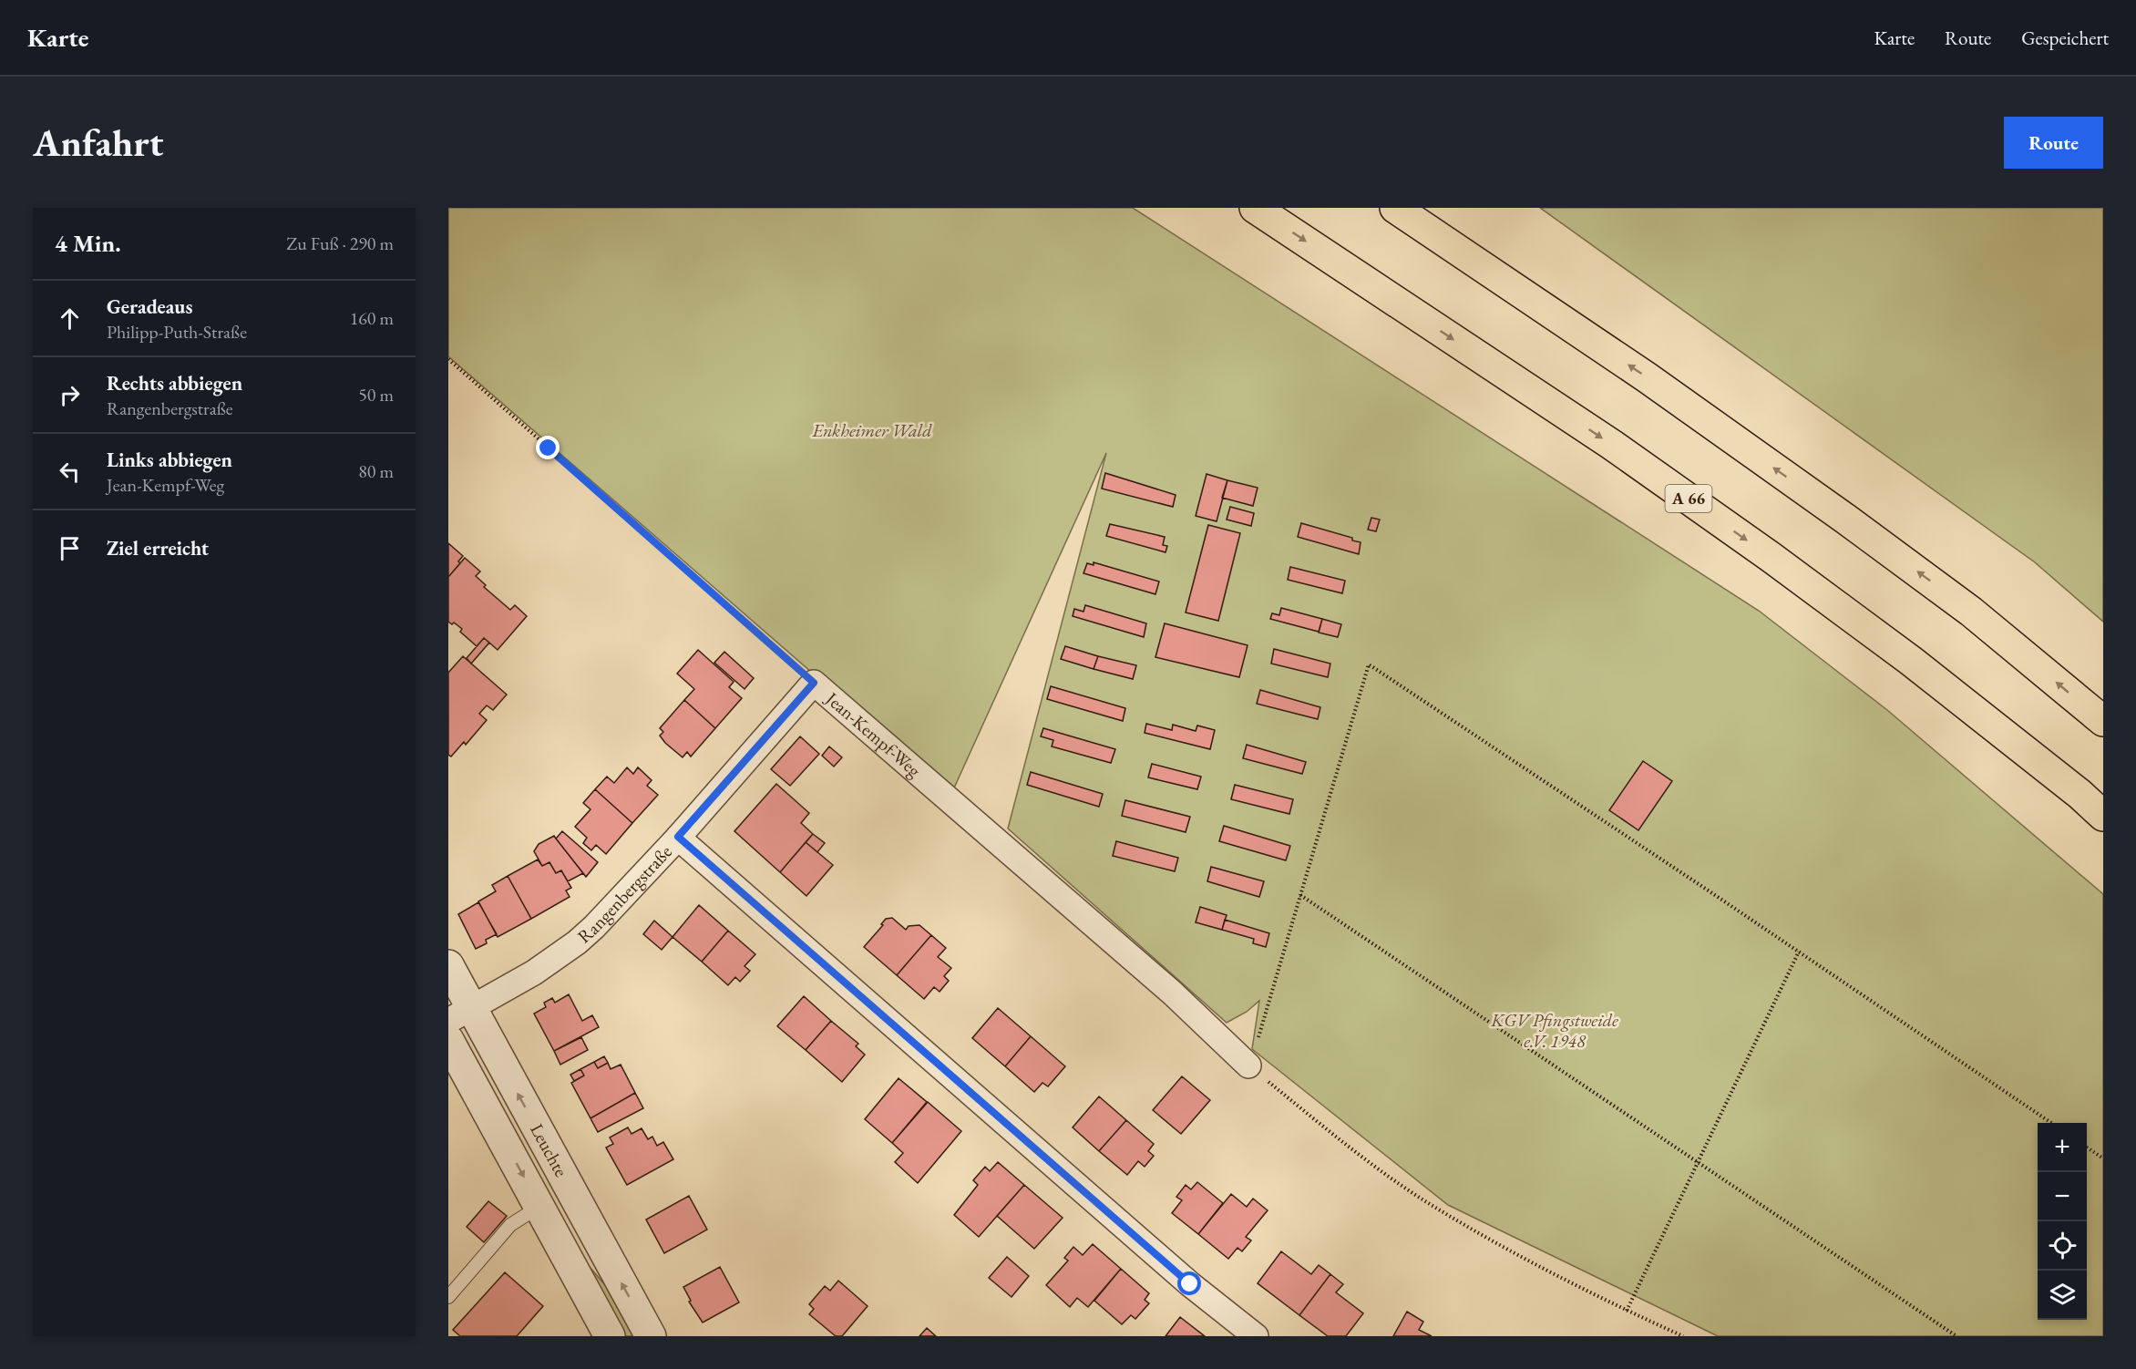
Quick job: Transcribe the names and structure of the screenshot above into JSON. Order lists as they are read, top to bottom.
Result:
{
  "streets": {
    "highway": ["A 66"],
    "street": ["Jean-Kempf-Weg", "Rangenbergstraße", "Leuchte"]
  },
  "crossings": [
    ["Jean-Kempf-Weg", "Rangenbergstraße"],
    ["Rangenbergstraße", "Leuchte"]
  ],
  "parks": ["Enkheimer Wald", "KGV Pfingstweide e.V. 1948"],
  "page": {
    "header": "Karte",
    "nav": ["Karte", "Route", "Gespeichert"],
    "buttons": "Route",
    "title": "Anfahrt",
    "heading": ["4 Min.", "Zu Fuß · 290 m"],
    "list": [
      ["Geradeaus", "Philipp-Puth-Straße", "160 m"],
      ["Rechts abbiegen", "Rangenbergstraße", "50 m"],
      ["Links abbiegen", "Jean-Kempf-Weg", "80 m"],
      "Ziel erreicht"
    ],
    "map_buttons": ["+", "−"]
  }
}
